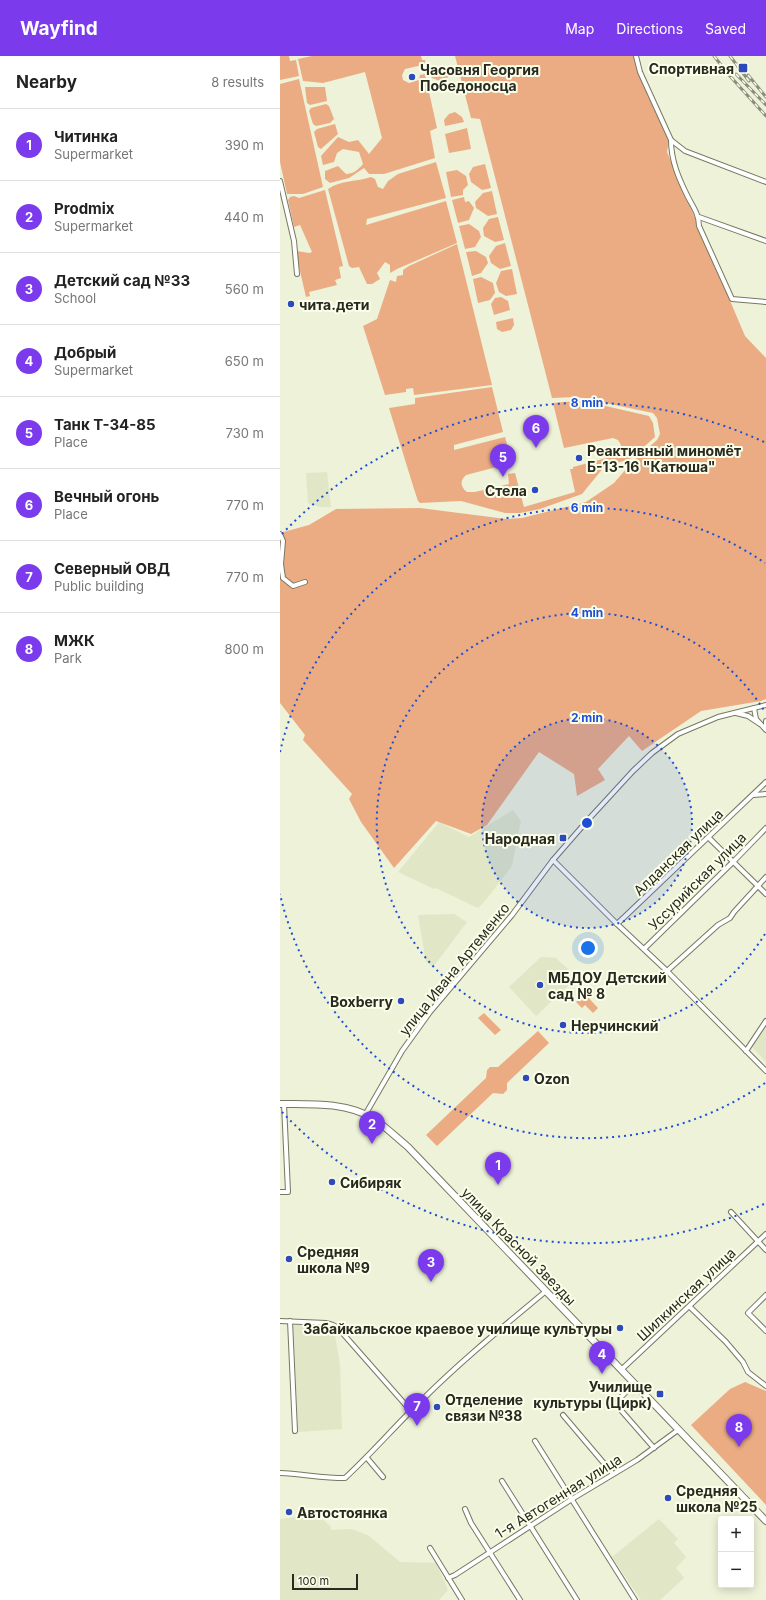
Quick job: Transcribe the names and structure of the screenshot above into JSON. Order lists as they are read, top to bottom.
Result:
{
  "streets": {
    "main road": ["улица Красной Звезды"],
    "street": [
      "Алданская улица",
      "Уссурийская улица",
      "улица Ивана Артеменко",
      "Шилкинская улица",
      "1-я Автогенная улица"
    ]
  },
  "crossings": [
    ["улица Ивана Артеменко", "улица Красной Звезды"],
    ["улица Красной Звезды", "Шилкинская улица"],
    ["улица Красной Звезды", "1-я Автогенная улица"]
  ],
  "places": {
    "transit": ["Спортивная", "Народная", "Училище культуры (Цирк)"],
    "other": [
      "Часовня Георгия Победоносца",
      "чита.дети",
      "Реактивный миномёт Б-13-16 \"Катюша\"",
      "Стела",
      "МБДОУ Детский сад № 8",
      "Boxberry",
      "Нерчинский",
      "Ozon",
      "Сибиряк",
      "Средняя школа №9",
      "Забайкальское краевое училище культуры",
      "Отделение связи №38",
      "Средняя школа №25",
      "Автостоянка"
    ]
  },
  "scale_bar": "100 m",
  "page": {
    "header": "Wayfind",
    "nav": ["Map", "Directions", "Saved"],
    "heading": ["Nearby", "8 results"],
    "list": [
      {
        "mark": "1",
        "name": "Читинка",
        "note": "Supermarket",
        "value": "390 m"
      },
      {
        "mark": "2",
        "name": "Prodmix",
        "note": "Supermarket",
        "value": "440 m"
      },
      {
        "mark": "3",
        "name": "Детский сад №33",
        "note": "School",
        "value": "560 m"
      },
      {
        "mark": "4",
        "name": "Добрый",
        "note": "Supermarket",
        "value": "650 m"
      },
      {
        "mark": "5",
        "name": "Танк Т-34-85",
        "note": "Place",
        "value": "730 m"
      },
      {
        "mark": "6",
        "name": "Вечный огонь",
        "note": "Place",
        "value": "770 m"
      },
      {
        "mark": "7",
        "name": "Северный ОВД",
        "note": "Public building",
        "value": "770 m"
      },
      {
        "mark": "8",
        "name": "МЖК",
        "note": "Park",
        "value": "800 m"
      }
    ],
    "pins": [
      "6",
      "5",
      "2",
      "1",
      "3",
      "4",
      "7",
      "8"
    ],
    "map_buttons": ["+", "−"],
    "scale": "100 m"
  },
  "rings": [
    "8 min",
    "6 min",
    "4 min",
    "2 min"
  ]
}
